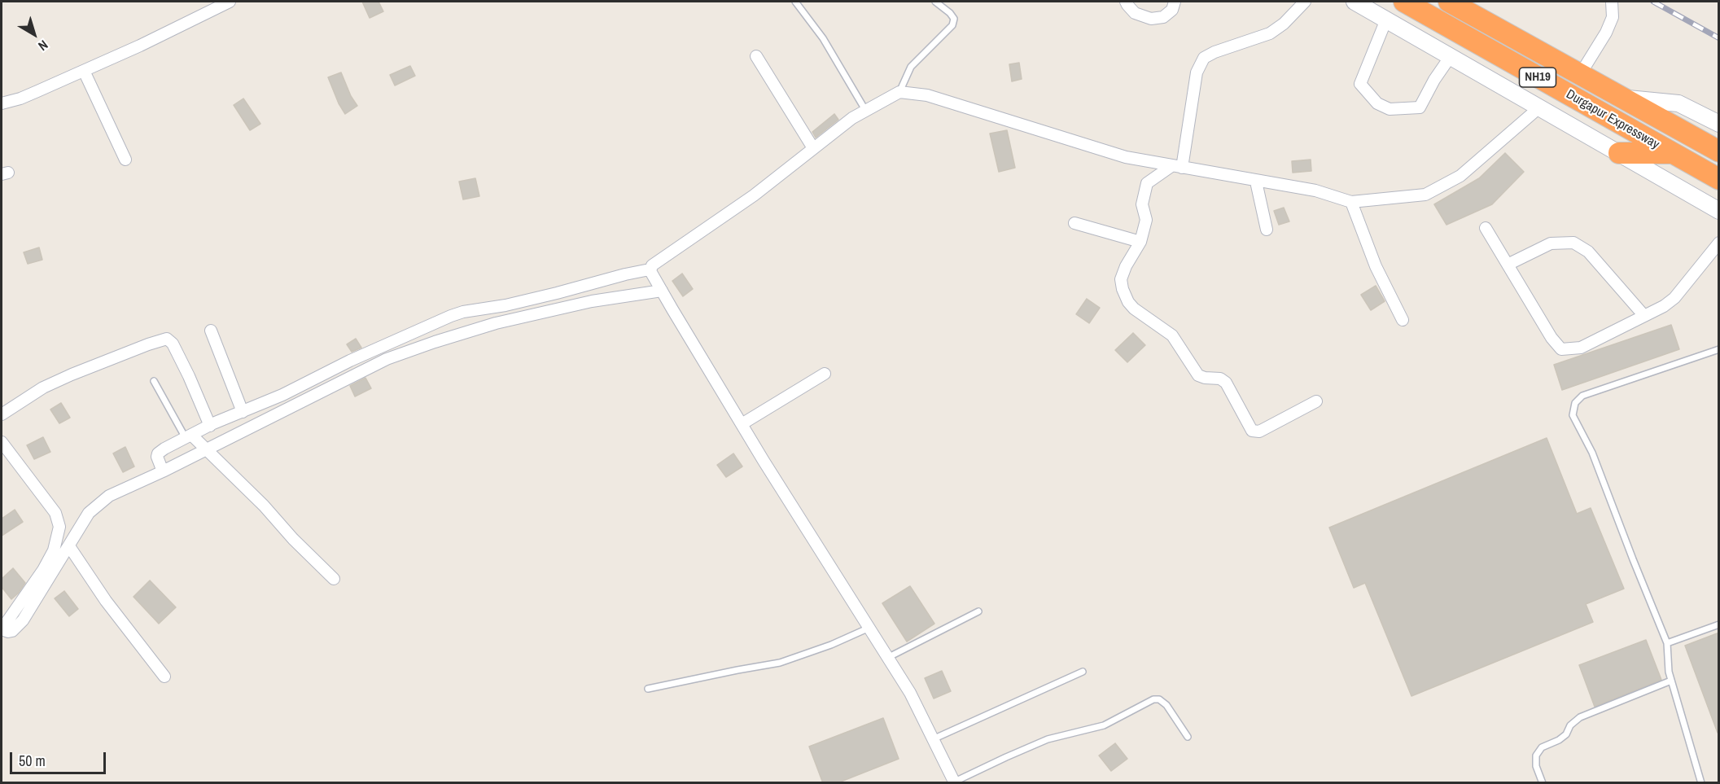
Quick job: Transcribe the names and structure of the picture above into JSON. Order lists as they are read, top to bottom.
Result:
{
  "streets": {
    "highway": ["NH19", "Durgapur Expressway"]
  },
  "scale_bar": "50 m",
  "north": "bottom right"
}
